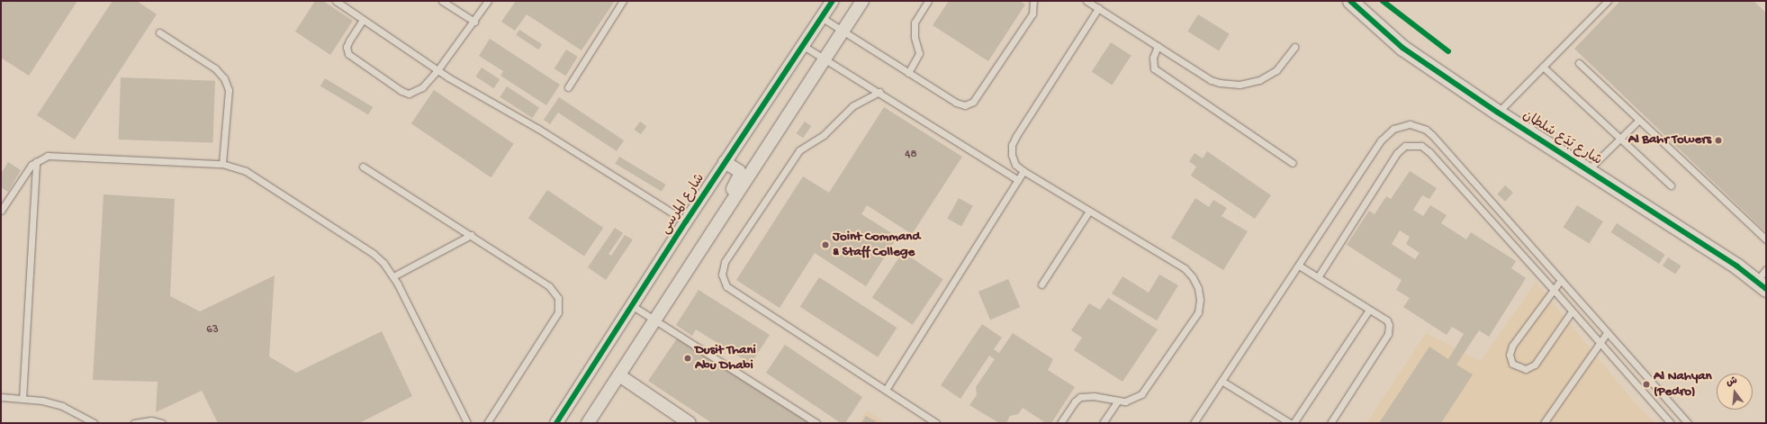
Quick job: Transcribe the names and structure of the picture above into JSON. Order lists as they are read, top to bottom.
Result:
{
  "streets": {
    "street": ["شارع بَدَع سُلطان", "شارع المرسى"]
  },
  "places": [
    "Al Bahr Towers",
    "Joint Command & Staff College",
    "Dusit Thani Abu Dhabi",
    "Al Nahyan (Pedro)"
  ],
  "house_numbers": ["48", "63"],
  "north": "top"
}
